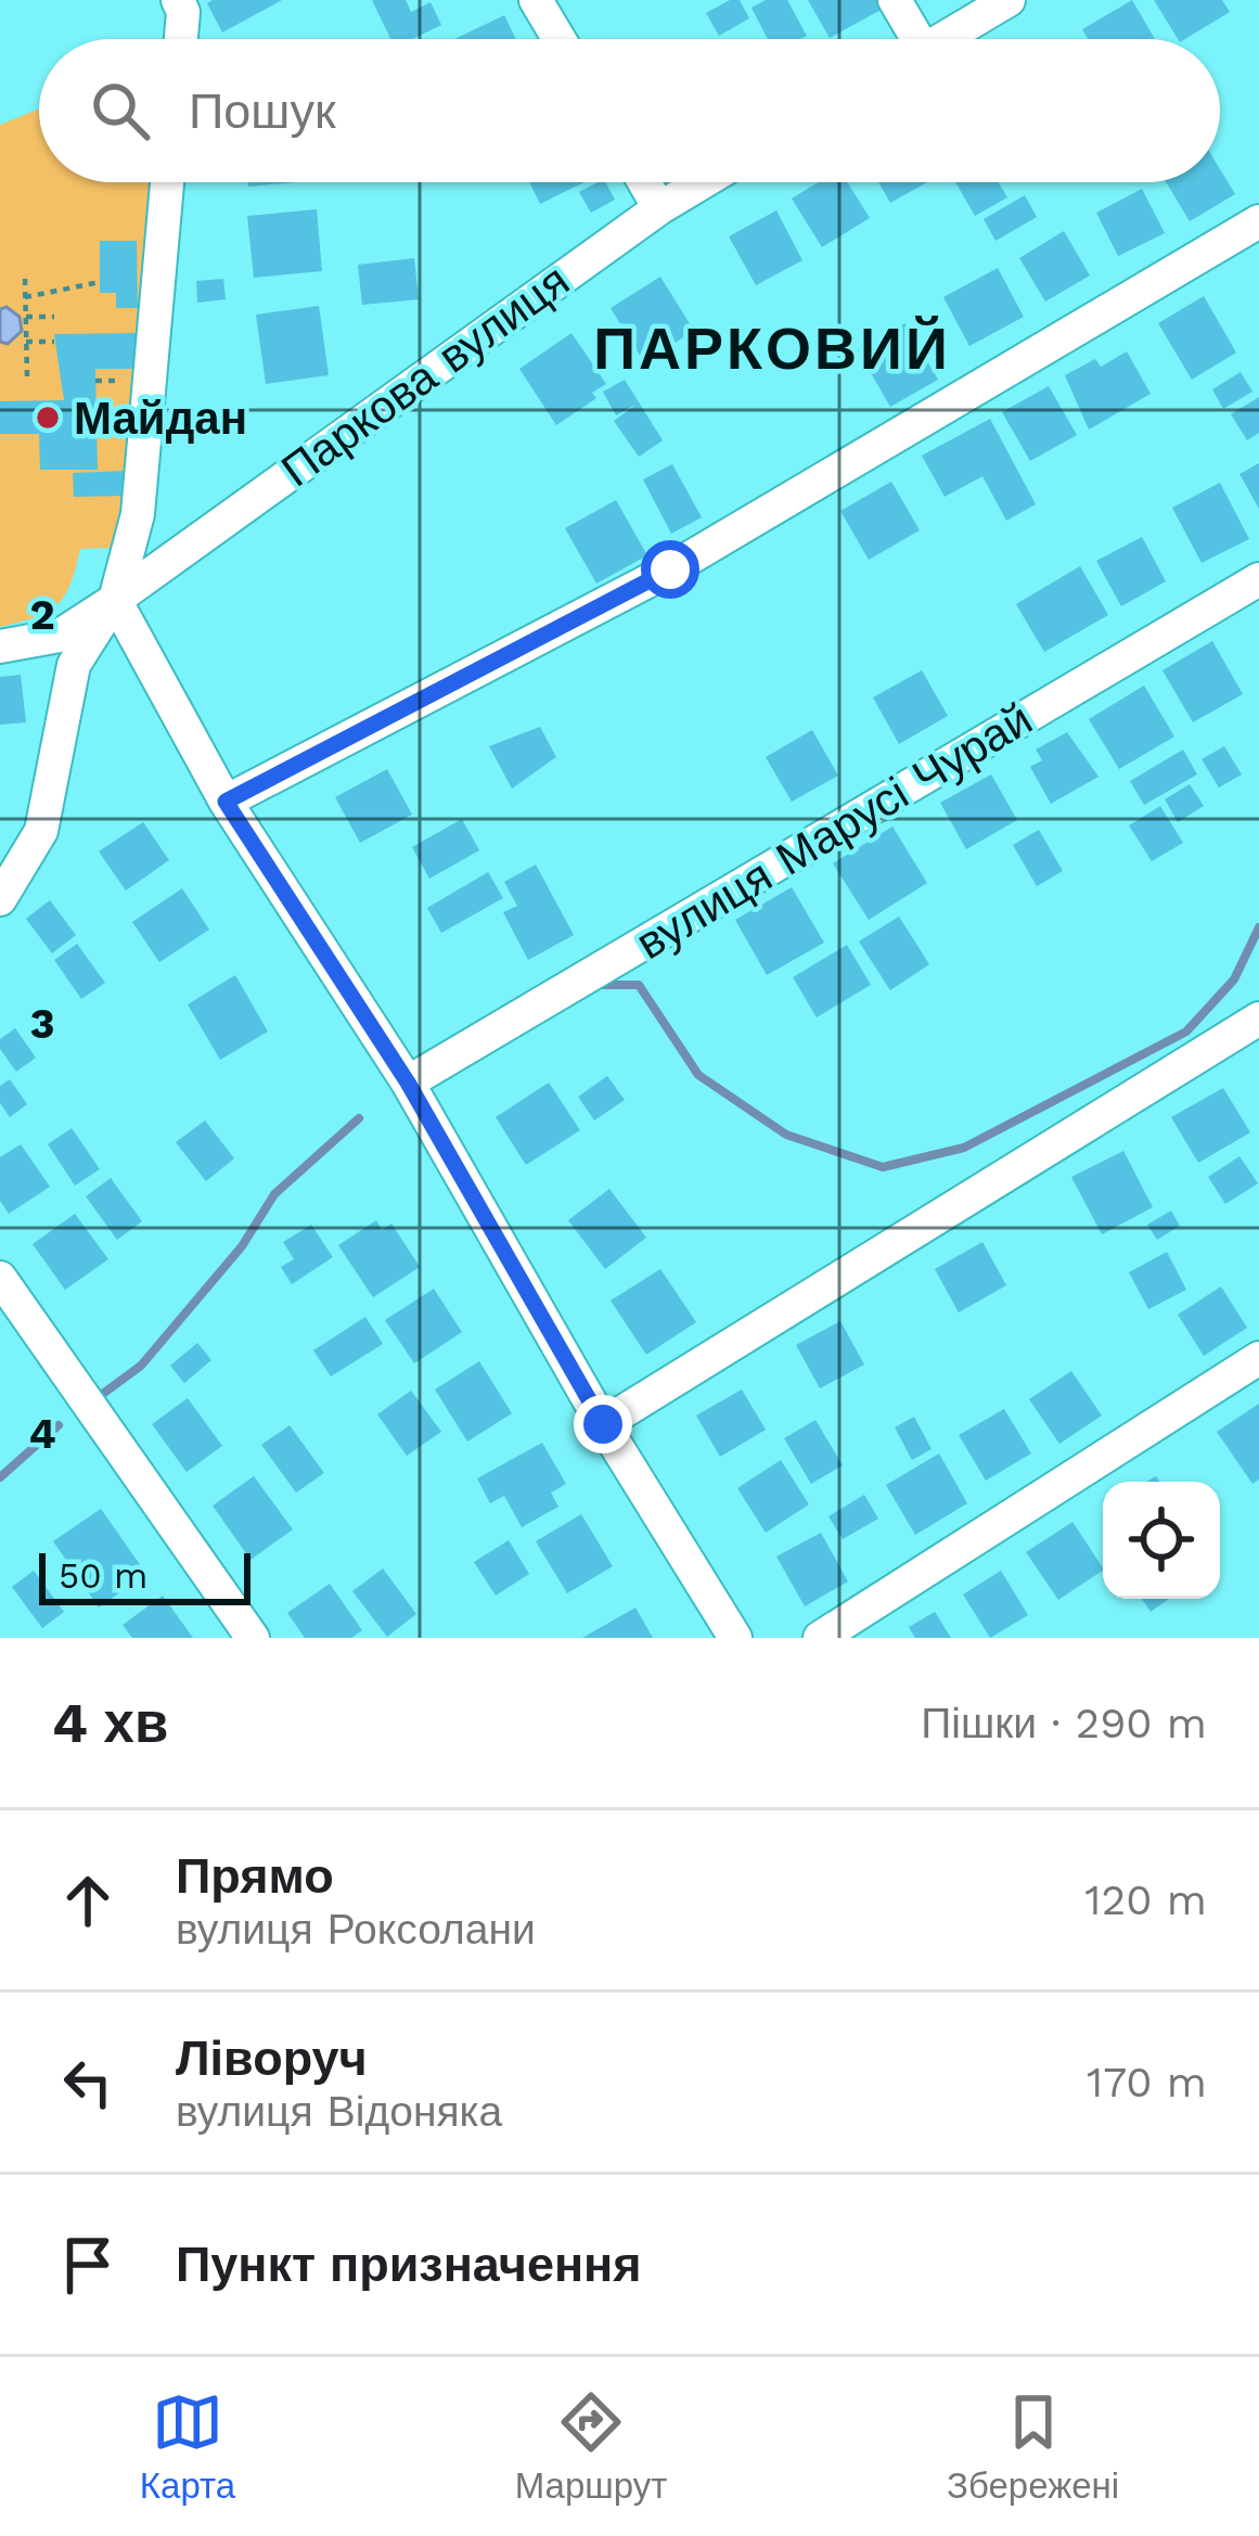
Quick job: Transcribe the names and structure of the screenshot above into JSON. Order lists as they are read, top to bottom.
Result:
{
  "streets": {
    "street": ["Паркова вулиця", "вулиця Марусі Чурай"]
  },
  "districts": ["ПАРКОВИЙ"],
  "places": ["Майдан"],
  "scale_bar": "50 m",
  "page": {
    "search": "Пошук",
    "scale": "50 m",
    "heading": ["4 хв", "Пішки · 290 m"],
    "list": [
      ["Прямо", "вулиця Роксолани", "120 m"],
      ["Ліворуч", "вулиця Відоняка", "170 m"],
      "Пункт призначення"
    ],
    "nav": ["Карта", "Маршрут", "Збережені"]
  },
  "grid": {
    "rows": ["2", "3", "4"]
  }
}
